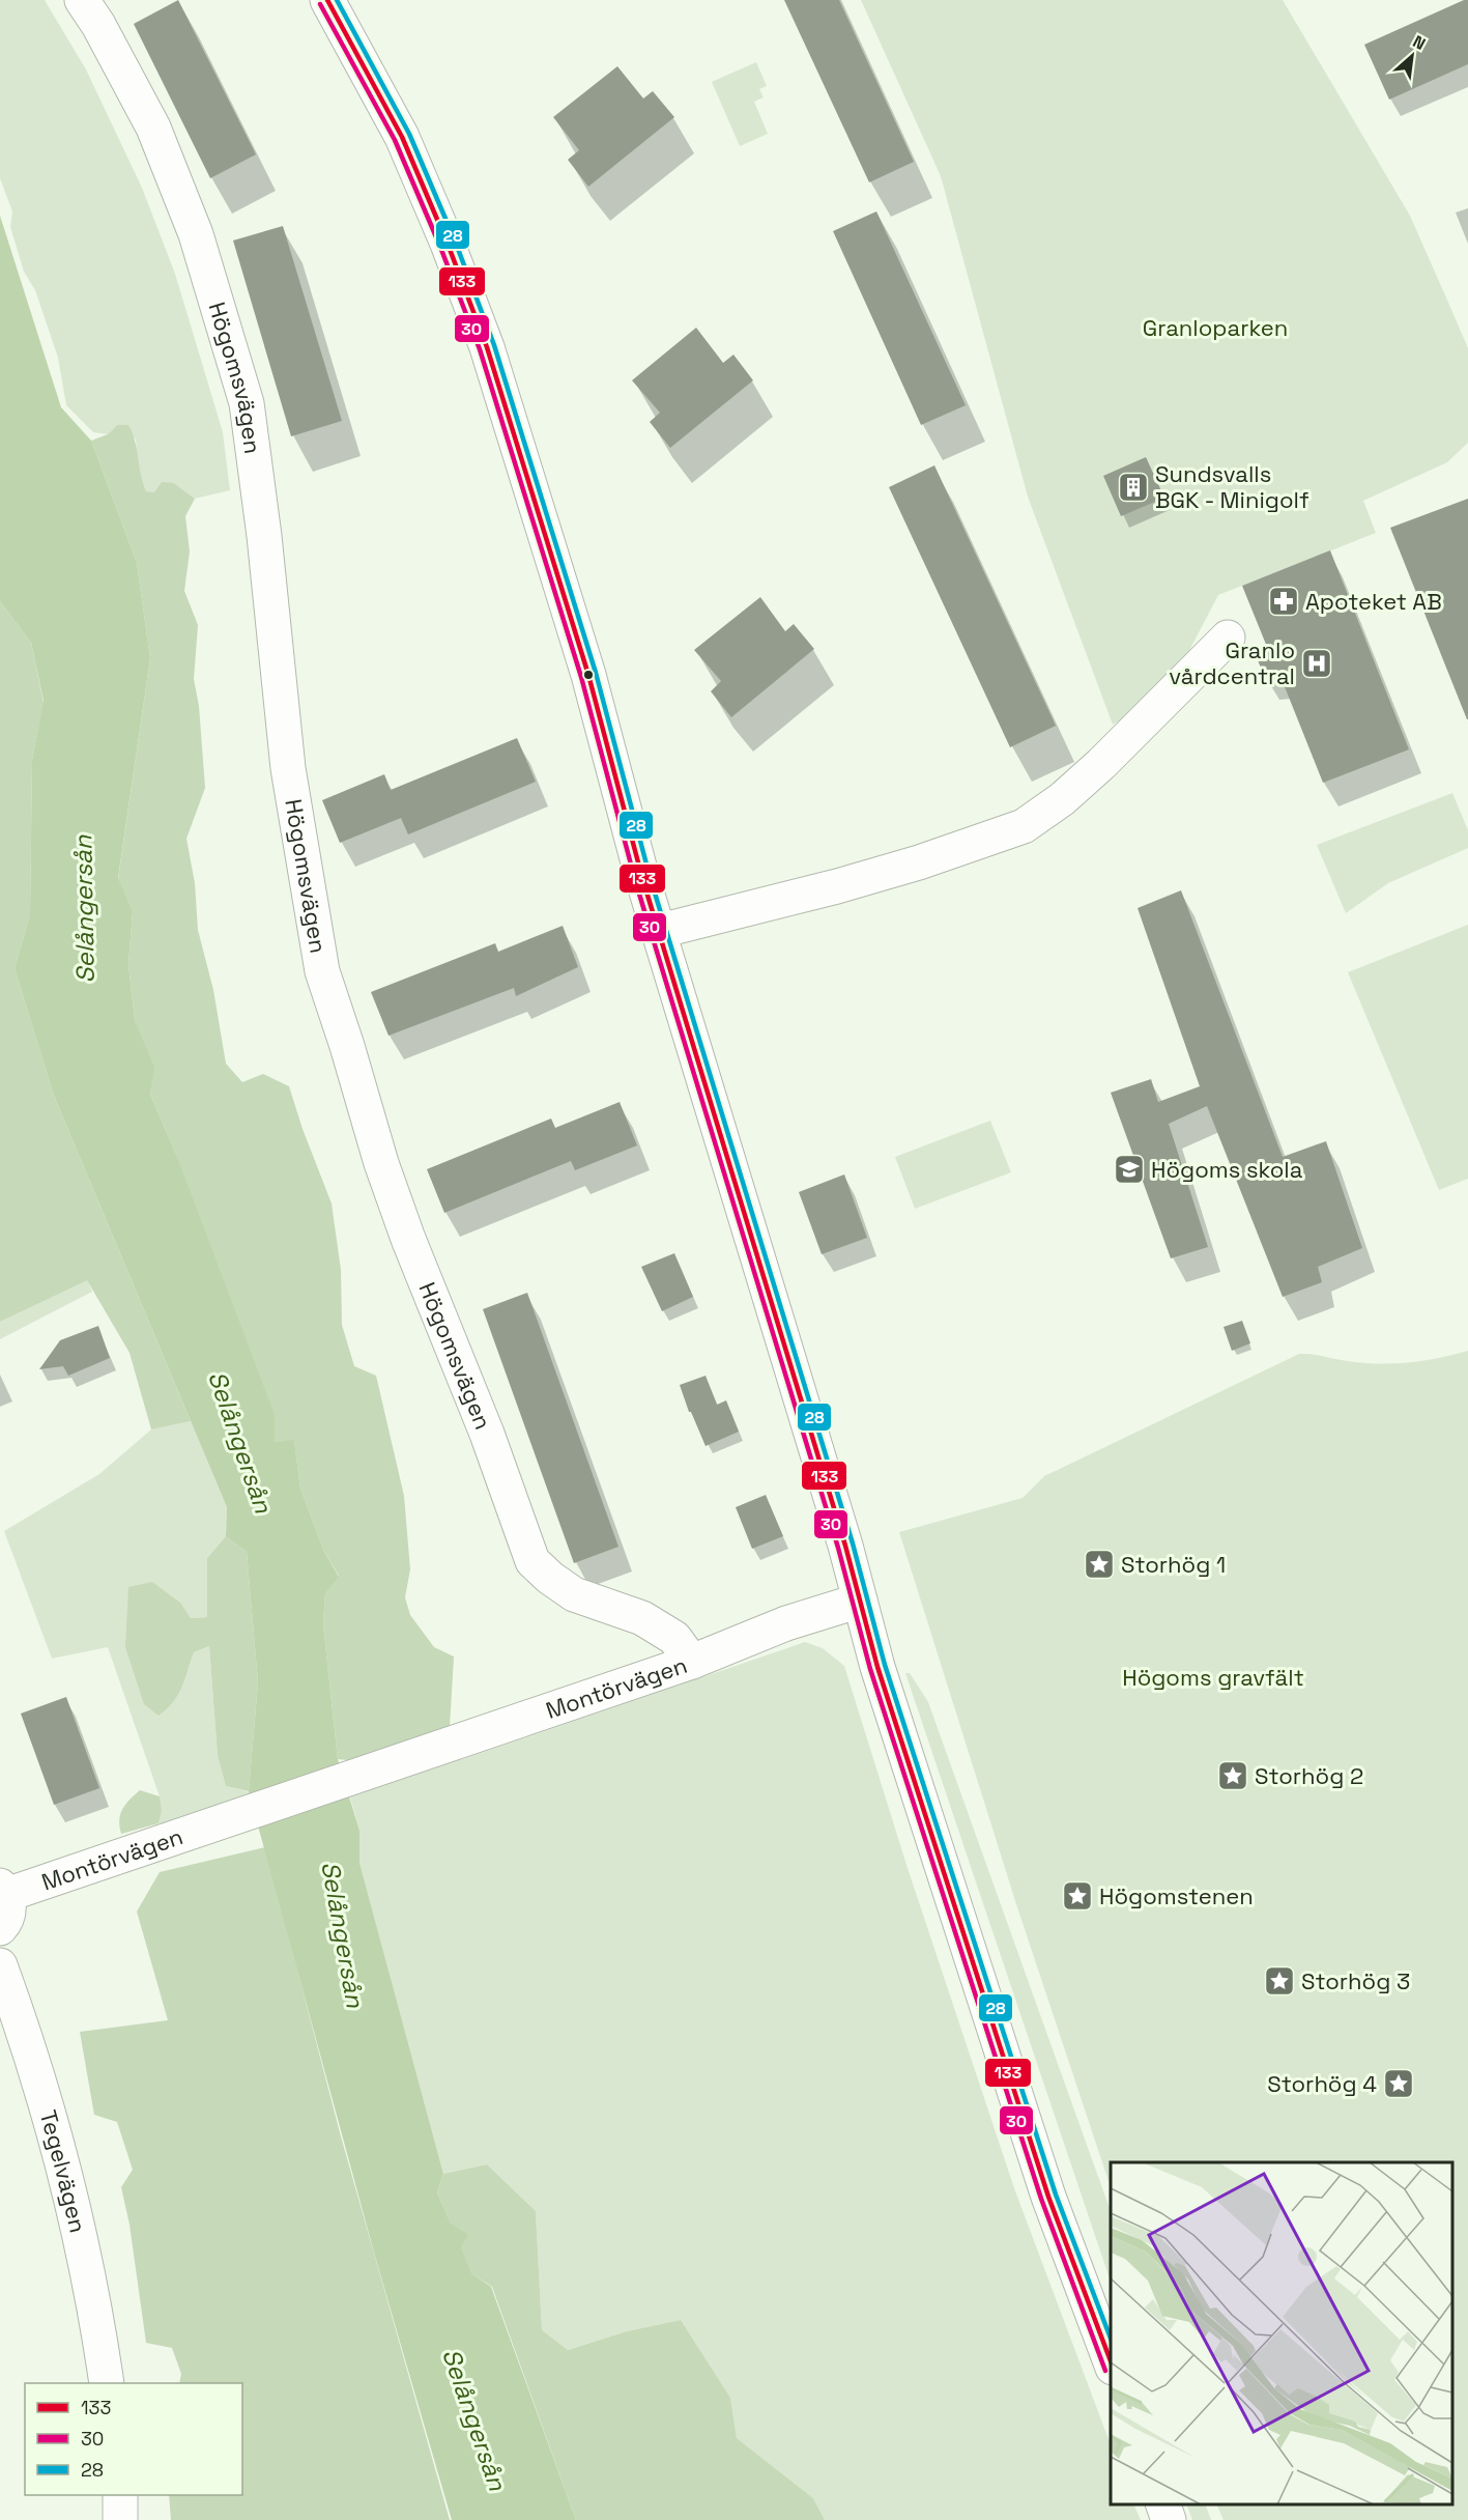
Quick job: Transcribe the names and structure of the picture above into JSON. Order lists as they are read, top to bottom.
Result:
{
  "streets": {
    "street": ["Högomsvägen", "Montörvägen", "Tegelvägen"]
  },
  "crossings": [
    ["Högomsvägen", "Montörvägen"]
  ],
  "water": ["Selångersån"],
  "parks": ["Granloparken", "Högoms gravfält"],
  "places": {
    "building": ["Sundsvalls BGK - Minigolf"],
    "pharmacy": ["Apoteket AB"],
    "hospital": ["Granlo vårdcentral"],
    "school or university": ["Högoms skola"],
    "place": [
      "Storhög 1",
      "Storhög 2",
      "Högomstenen",
      "Storhög 3",
      "Storhög 4"
    ]
  },
  "lines": ["transit line 133", "transit line 28", "transit line 30"],
  "legend": ["133", "30", "28"],
  "north": "top right"
}
